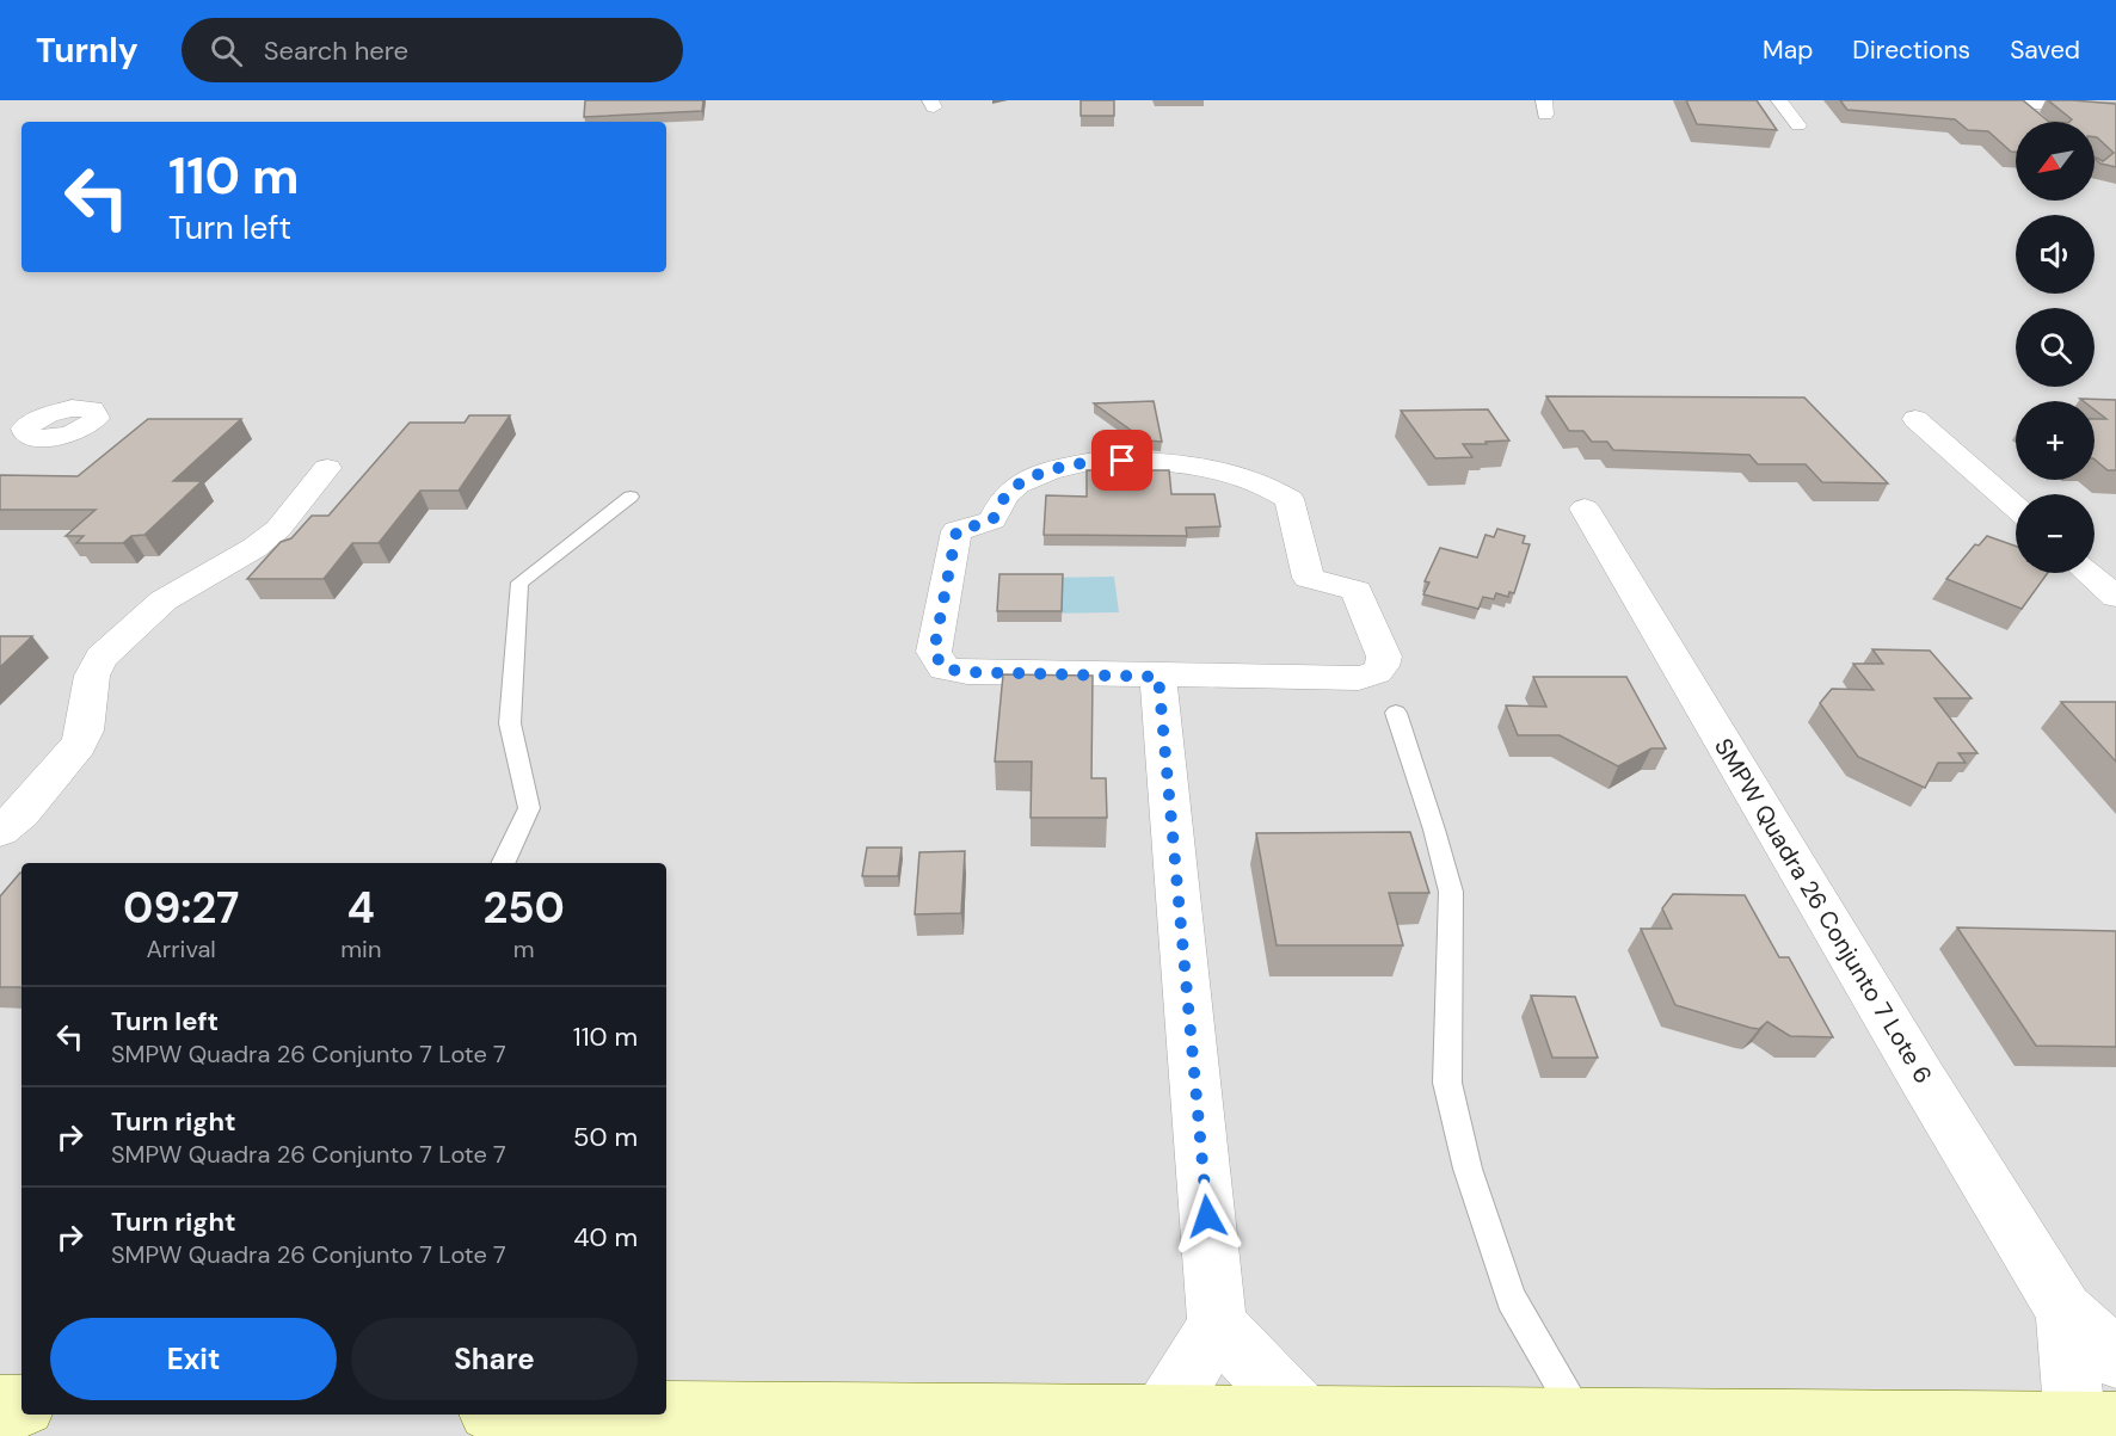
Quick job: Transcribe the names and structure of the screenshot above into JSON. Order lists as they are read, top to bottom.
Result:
{
  "streets": {
    "street": ["SMPW Quadra 26 Conjunto 7 Lote 6"]
  },
  "north": "bottom left",
  "page": {
    "header": "Turnly",
    "search": "Search here",
    "nav": ["Map", "Directions", "Saved"],
    "map_buttons": ["+", "−"],
    "turn": ["110 m", "Turn left"],
    "eta": [
      "09:27",
      "Arrival",
      "4",
      "min",
      "250",
      "m"
    ],
    "list": [
      {
        "name": "Turn left",
        "note": "SMPW Quadra 26 Conjunto 7 Lote 7",
        "value": "110 m"
      },
      {
        "name": "Turn right",
        "note": "SMPW Quadra 26 Conjunto 7 Lote 7",
        "value": "50 m"
      },
      {
        "name": "Turn right",
        "note": "SMPW Quadra 26 Conjunto 7 Lote 7",
        "value": "40 m"
      }
    ],
    "buttons": ["Exit", "Share"]
  }
}
